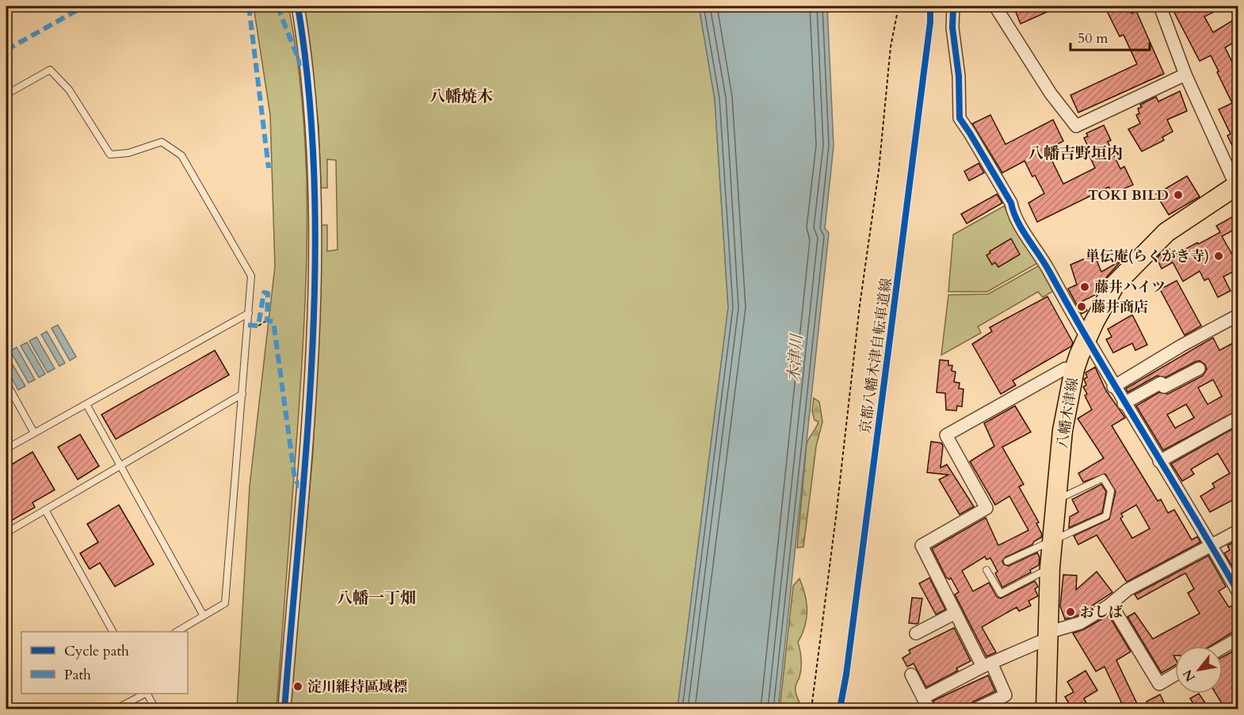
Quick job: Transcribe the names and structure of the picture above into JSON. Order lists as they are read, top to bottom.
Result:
{
  "streets": {
    "main road": ["八幡木津線"],
    "cycle path": ["京都八幡木津自転車道線"]
  },
  "districts": ["八幡焼木", "八幡吉野垣内", "八幡一丁畑"],
  "water": ["木津川"],
  "places": [
    "TOKI BILD",
    "単伝庵(らくがき寺)",
    "藤井ハイツ",
    "藤井商店",
    "おしば",
    "淀川維持區域標"
  ],
  "legend": ["Cycle path", "Path"],
  "scale_bar": "50 m",
  "north": "bottom left"
}
